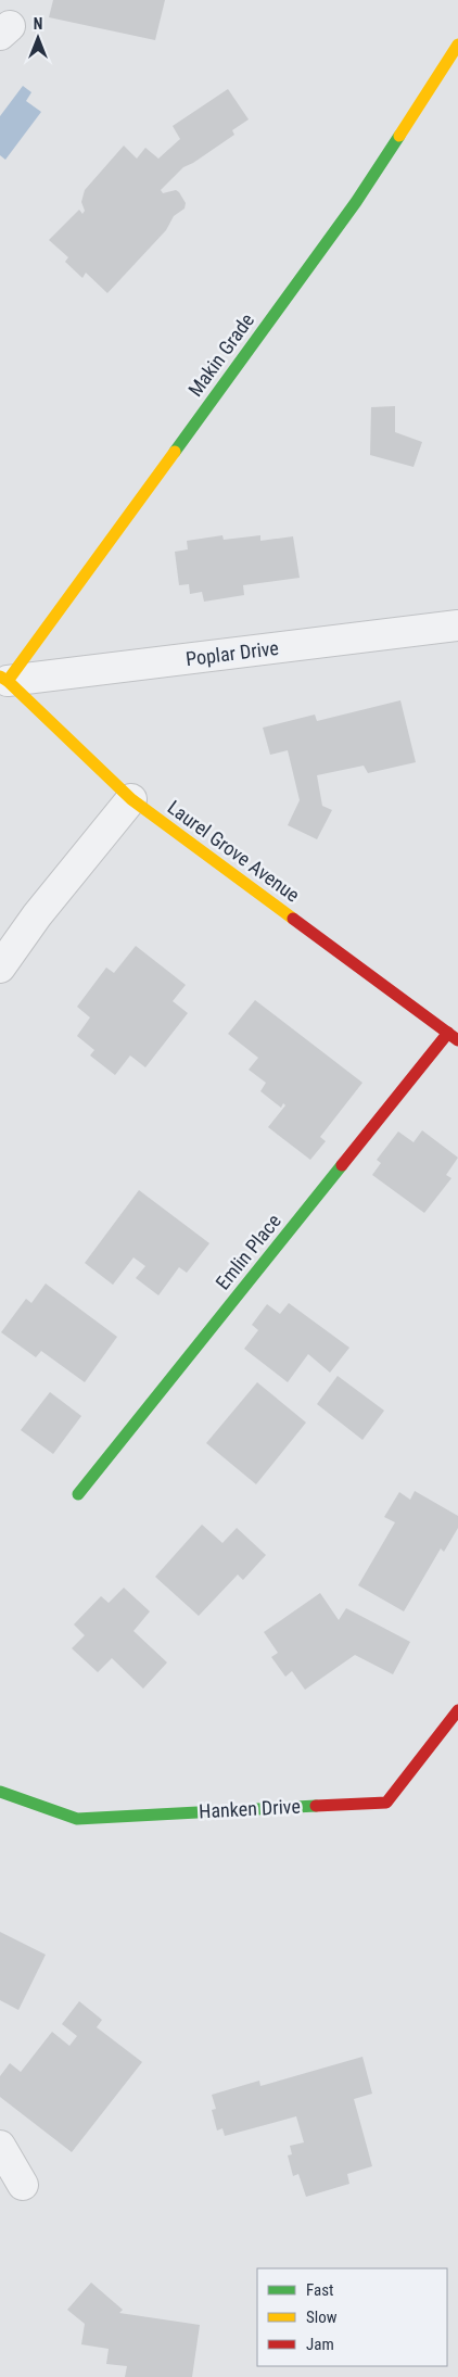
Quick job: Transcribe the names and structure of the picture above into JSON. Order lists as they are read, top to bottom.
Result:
{
  "streets": {
    "street": [
      "Makin Grade",
      "Poplar Drive",
      "Laurel Grove Avenue",
      "Emlin Place",
      "Hanken Drive"
    ]
  },
  "crossings": [
    ["Makin Grade", "Poplar Drive"],
    ["Makin Grade", "Laurel Grove Avenue"],
    ["Poplar Drive", "Laurel Grove Avenue"],
    ["Laurel Grove Avenue", "Emlin Place"]
  ],
  "legend": ["Fast", "Slow", "Jam"],
  "north": "top"
}
